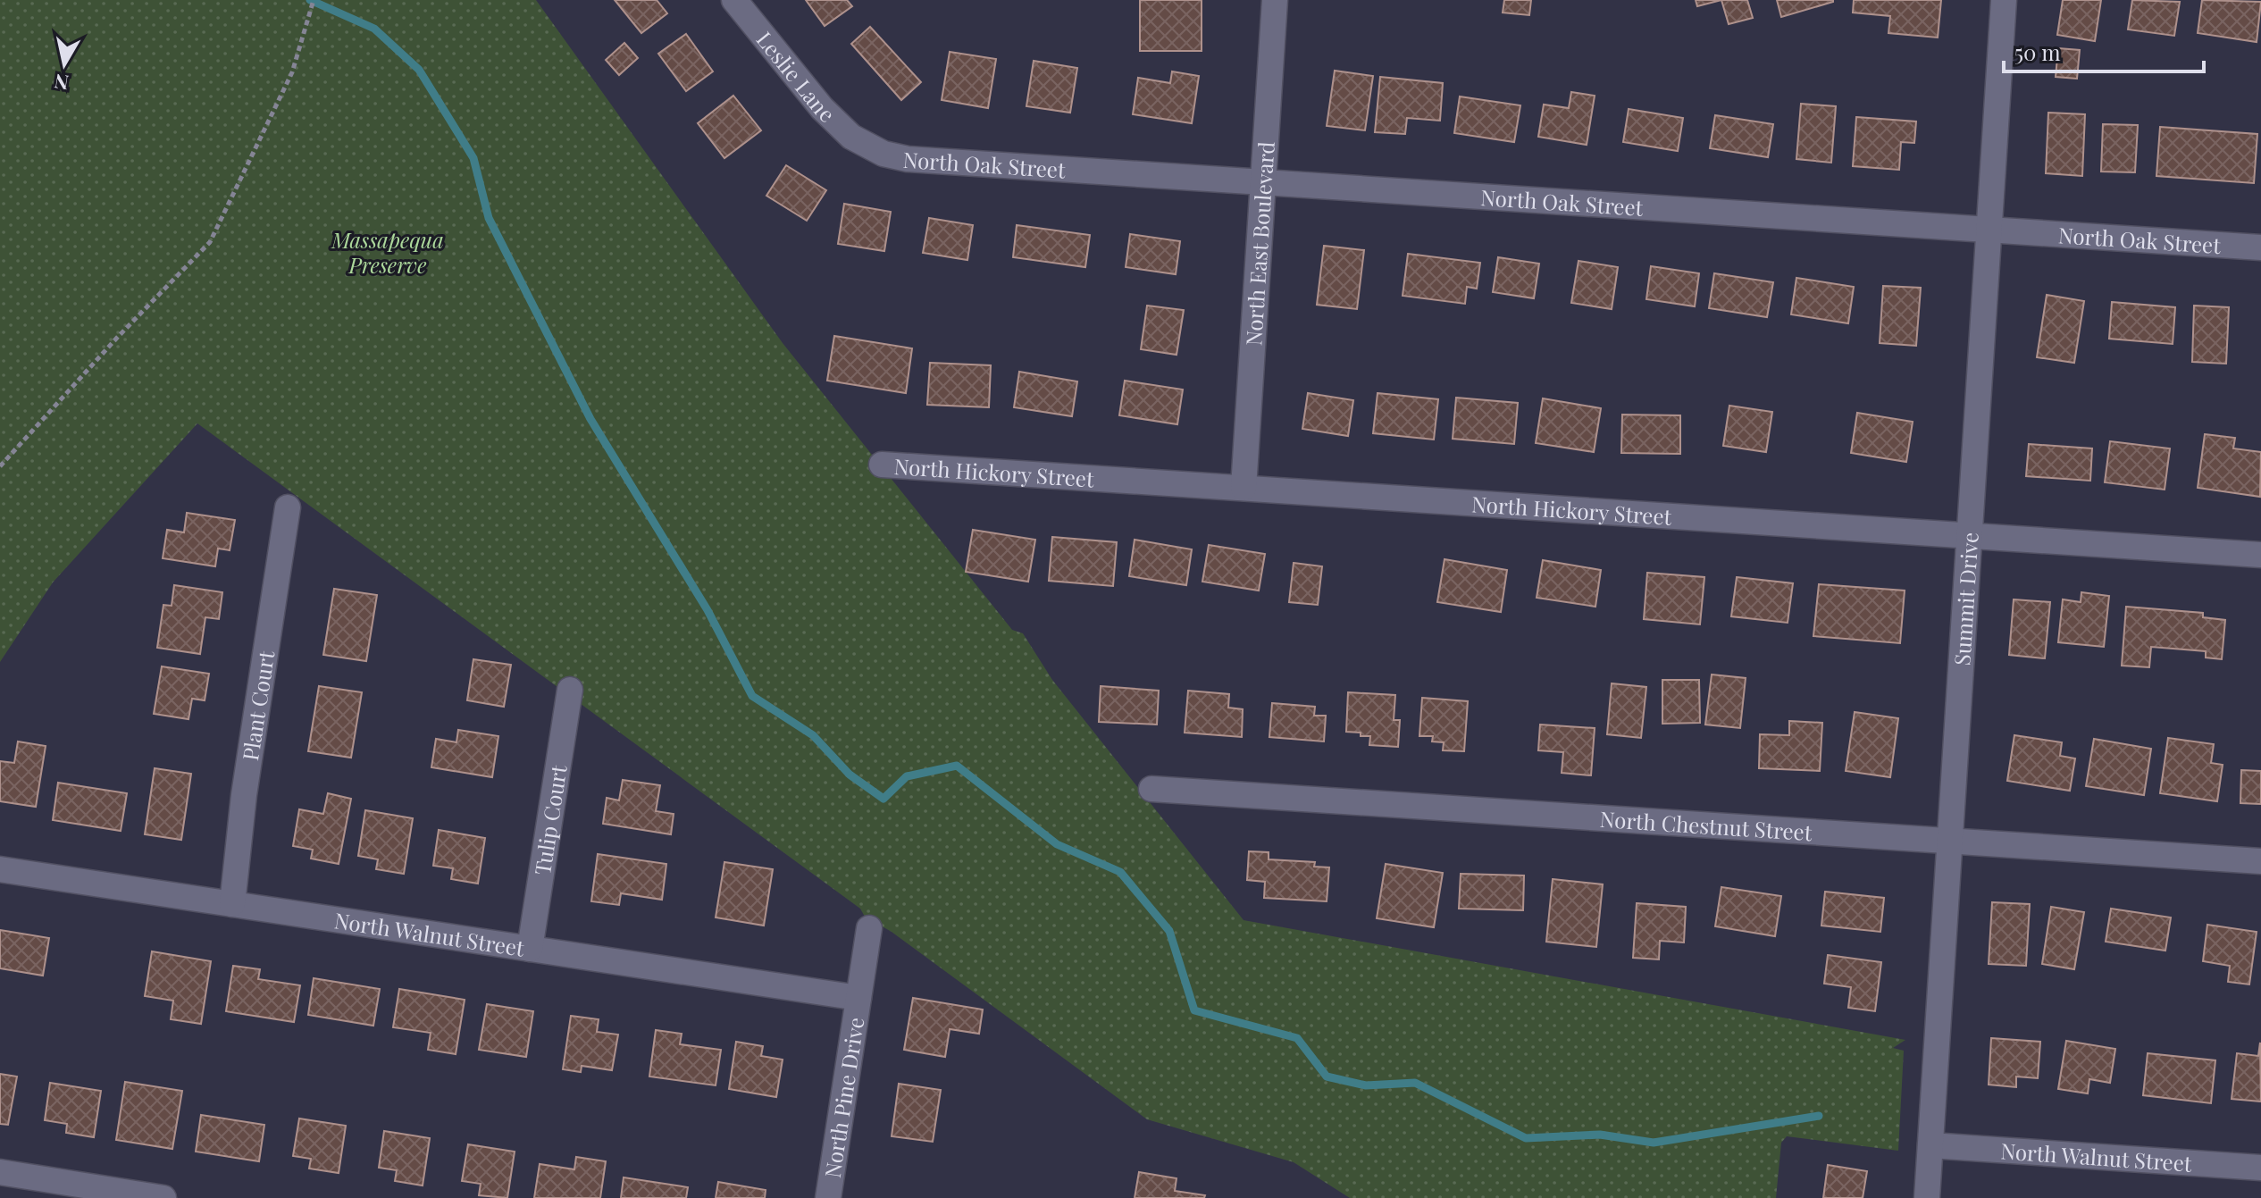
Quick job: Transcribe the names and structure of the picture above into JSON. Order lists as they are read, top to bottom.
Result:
{
  "streets": {
    "street": [
      "Leslie Lane",
      "North Oak Street",
      "North East Boulevard",
      "North Hickory Street",
      "Summit Drive",
      "Plant Court",
      "Tulip Court",
      "North Chestnut Street",
      "North Walnut Street",
      "North Pine Drive"
    ]
  },
  "crossings": [
    ["Leslie Lane", "North Oak Street"],
    ["North Oak Street", "North East Boulevard"],
    ["North Oak Street", "Summit Drive"],
    ["North East Boulevard", "North Hickory Street"],
    ["North Hickory Street", "Summit Drive"],
    ["Summit Drive", "North Chestnut Street"],
    ["Summit Drive", "North Walnut Street"],
    ["Plant Court", "North Walnut Street"],
    ["Tulip Court", "North Walnut Street"],
    ["North Walnut Street", "North Pine Drive"]
  ],
  "parks": ["Massapequa Preserve"],
  "scale_bar": "50 m",
  "north": "bottom"
}
